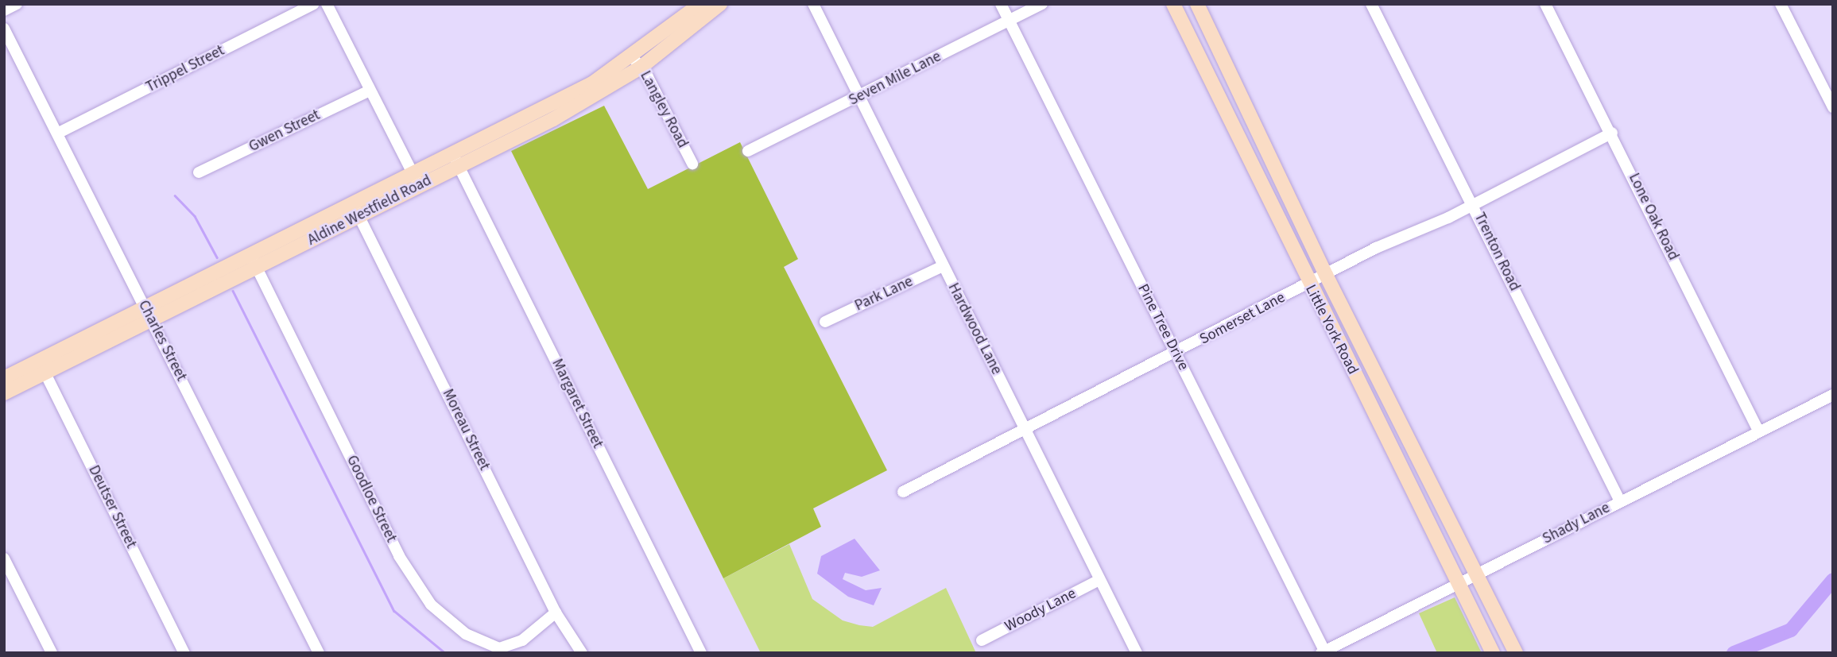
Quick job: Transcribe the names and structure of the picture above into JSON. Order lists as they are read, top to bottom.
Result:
{
  "streets": {
    "main road": ["Aldine Westfield Road", "Little York Road"],
    "street": [
      "Trippel Street",
      "Seven Mile Lane",
      "Langley Road",
      "Gwen Street",
      "Lone Oak Road",
      "Trenton Road",
      "Park Lane",
      "Somerset Lane",
      "Pine Tree Drive",
      "Hardwood Lane",
      "Charles Street",
      "Margaret Street",
      "Moreau Street",
      "Goodloe Street",
      "Deutser Street",
      "Shady Lane",
      "Woody Lane"
    ]
  },
  "crossings": [
    ["Trippel Street", "Charles Street"],
    ["Seven Mile Lane", "Pine Tree Drive"],
    ["Seven Mile Lane", "Hardwood Lane"],
    ["Langley Road", "Aldine Westfield Road"],
    ["Aldine Westfield Road", "Charles Street"],
    ["Aldine Westfield Road", "Margaret Street"],
    ["Aldine Westfield Road", "Moreau Street"],
    ["Aldine Westfield Road", "Goodloe Street"],
    ["Aldine Westfield Road", "Deutser Street"],
    ["Lone Oak Road", "Somerset Lane"],
    ["Lone Oak Road", "Shady Lane"],
    ["Trenton Road", "Somerset Lane"],
    ["Trenton Road", "Shady Lane"],
    ["Park Lane", "Hardwood Lane"],
    ["Somerset Lane", "Pine Tree Drive"],
    ["Somerset Lane", "Hardwood Lane"],
    ["Somerset Lane", "Little York Road"],
    ["Pine Tree Drive", "Shady Lane"],
    ["Hardwood Lane", "Woody Lane"],
    ["Little York Road", "Shady Lane"],
    ["Moreau Street", "Goodloe Street"]
  ]
}
